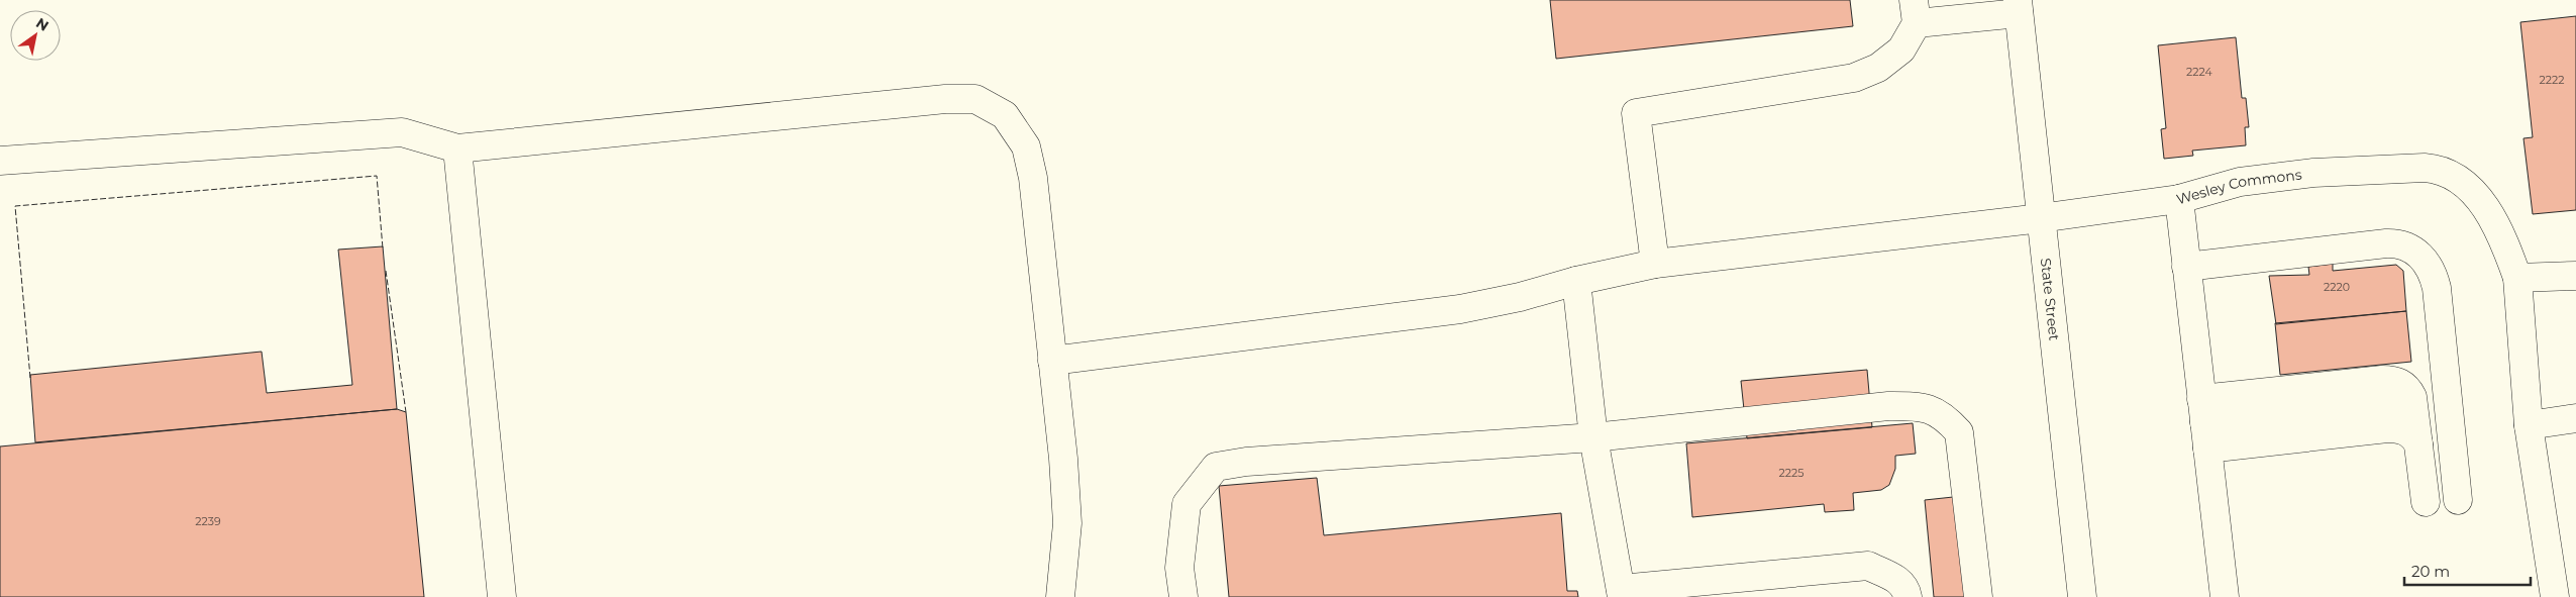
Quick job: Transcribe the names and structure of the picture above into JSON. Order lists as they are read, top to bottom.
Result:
{
  "streets": {
    "main road": ["Wesley Commons", "State Street"]
  },
  "crossings": [
    ["Wesley Commons", "State Street"]
  ],
  "house_numbers": [
    "2224",
    "2222",
    "2220",
    "2225",
    "2239"
  ],
  "scale_bar": "20 m",
  "north": "top right"
}
